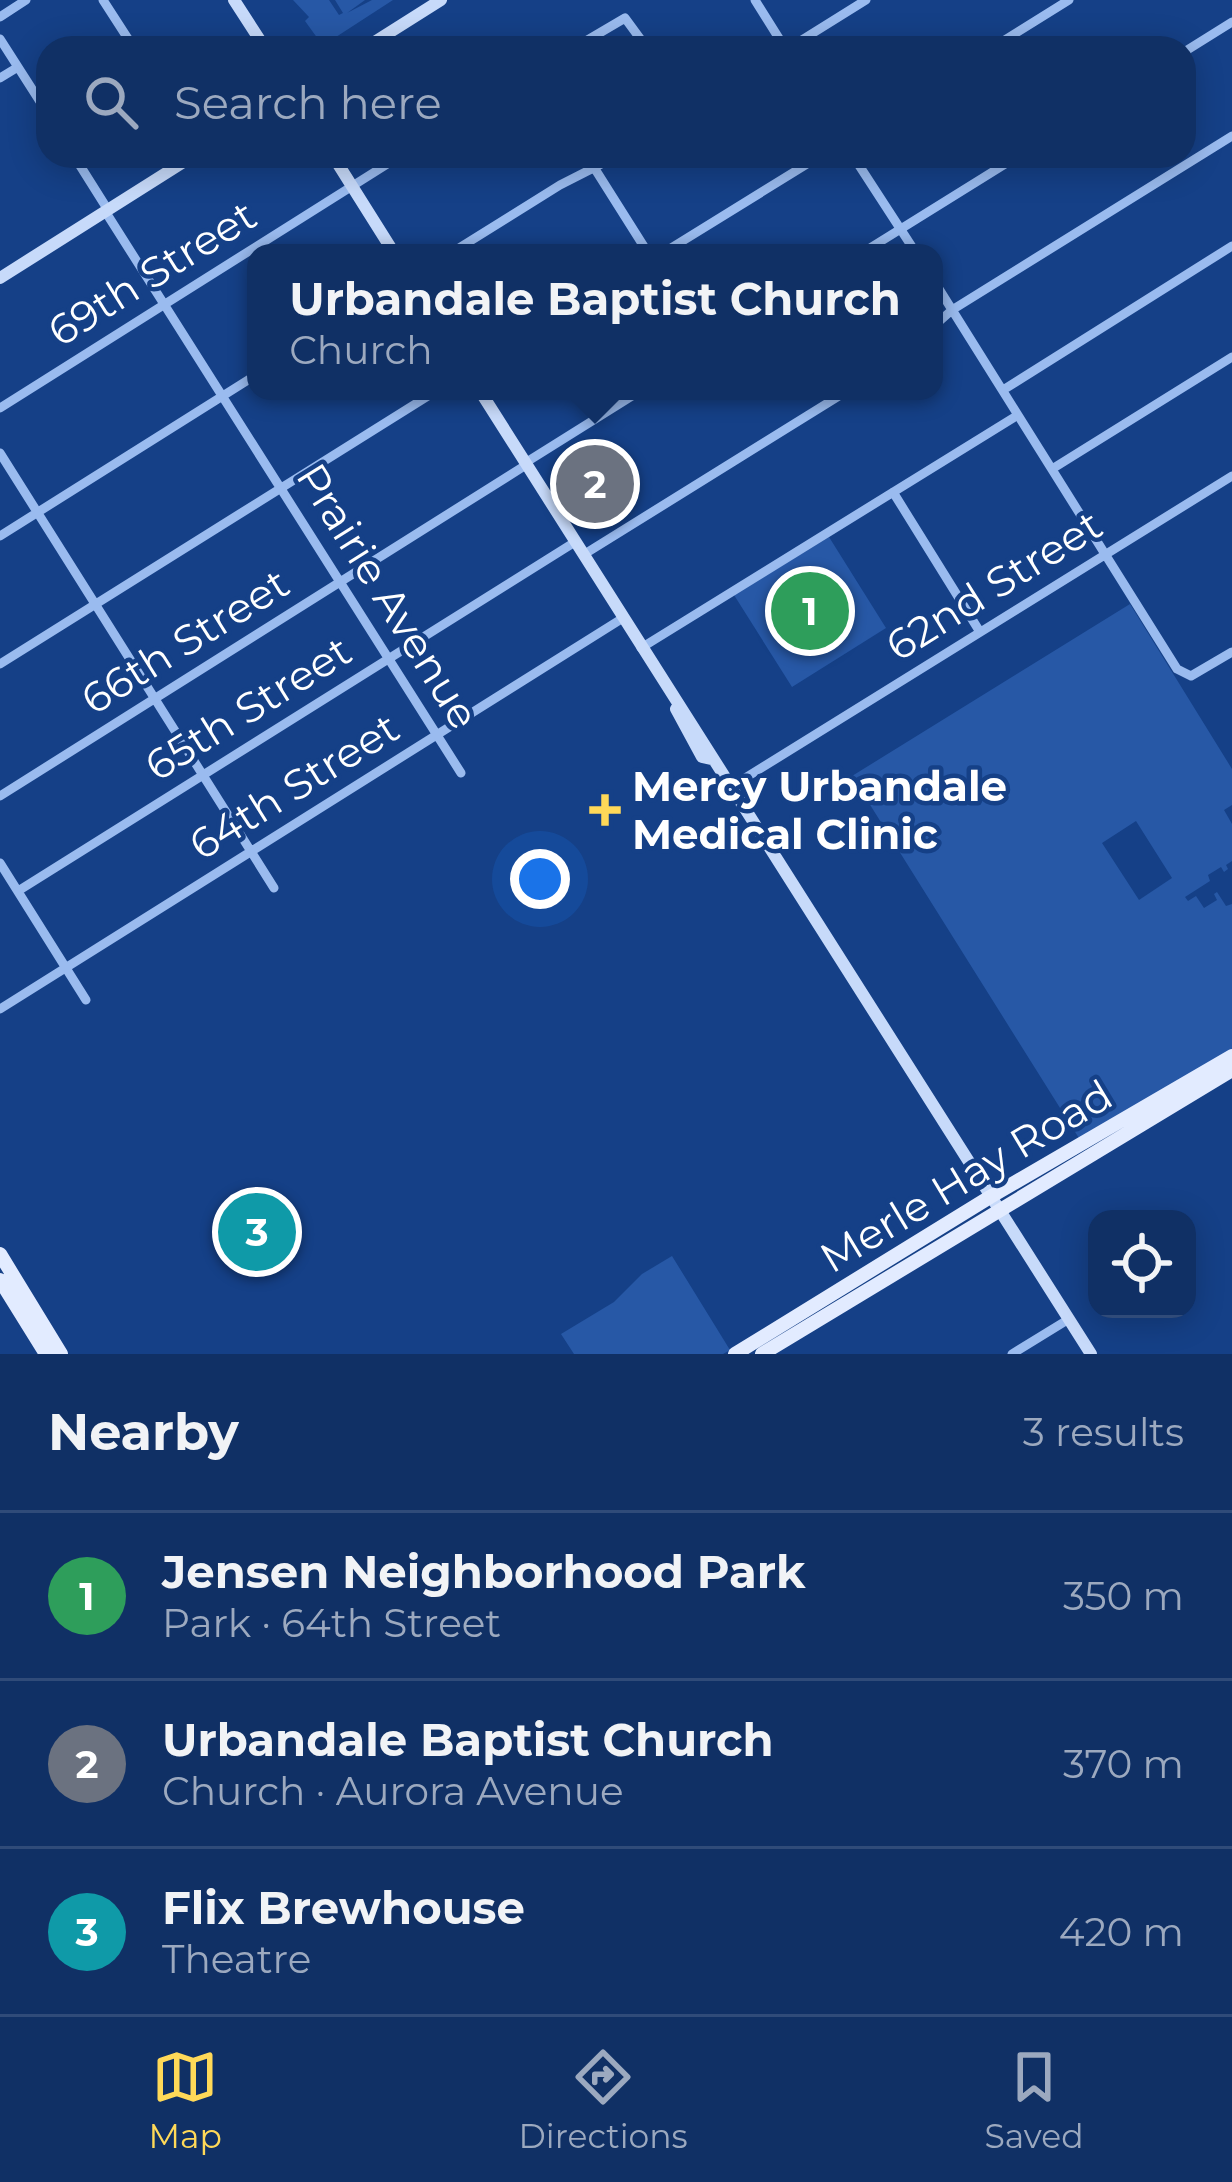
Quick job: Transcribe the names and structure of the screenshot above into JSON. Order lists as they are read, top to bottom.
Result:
{
  "streets": {
    "main road": ["Merle Hay Road"],
    "street": [
      "69th Street",
      "62nd Street",
      "Prairie Avenue",
      "66th Street",
      "65th Street",
      "64th Street"
    ]
  },
  "crossings": [
    ["69th Street", "Prairie Avenue"],
    ["Prairie Avenue", "66th Street"],
    ["Prairie Avenue", "65th Street"],
    ["Prairie Avenue", "64th Street"]
  ],
  "places": {
    "health": ["Mercy Urbandale Medical Clinic"]
  },
  "page": {
    "search": "Search here",
    "popup": ["Urbandale Baptist Church", "Church"],
    "pins": ["2", "1", "3"],
    "heading": ["Nearby", "3 results"],
    "list": [
      {
        "mark": "1",
        "name": "Jensen Neighborhood Park",
        "note": "Park · 64th Street",
        "value": "350 m"
      },
      {
        "mark": "2",
        "name": "Urbandale Baptist Church",
        "note": "Church · Aurora Avenue",
        "value": "370 m"
      },
      {
        "mark": "3",
        "name": "Flix Brewhouse",
        "note": "Theatre",
        "value": "420 m"
      }
    ],
    "nav": ["Map", "Directions", "Saved"]
  }
}
